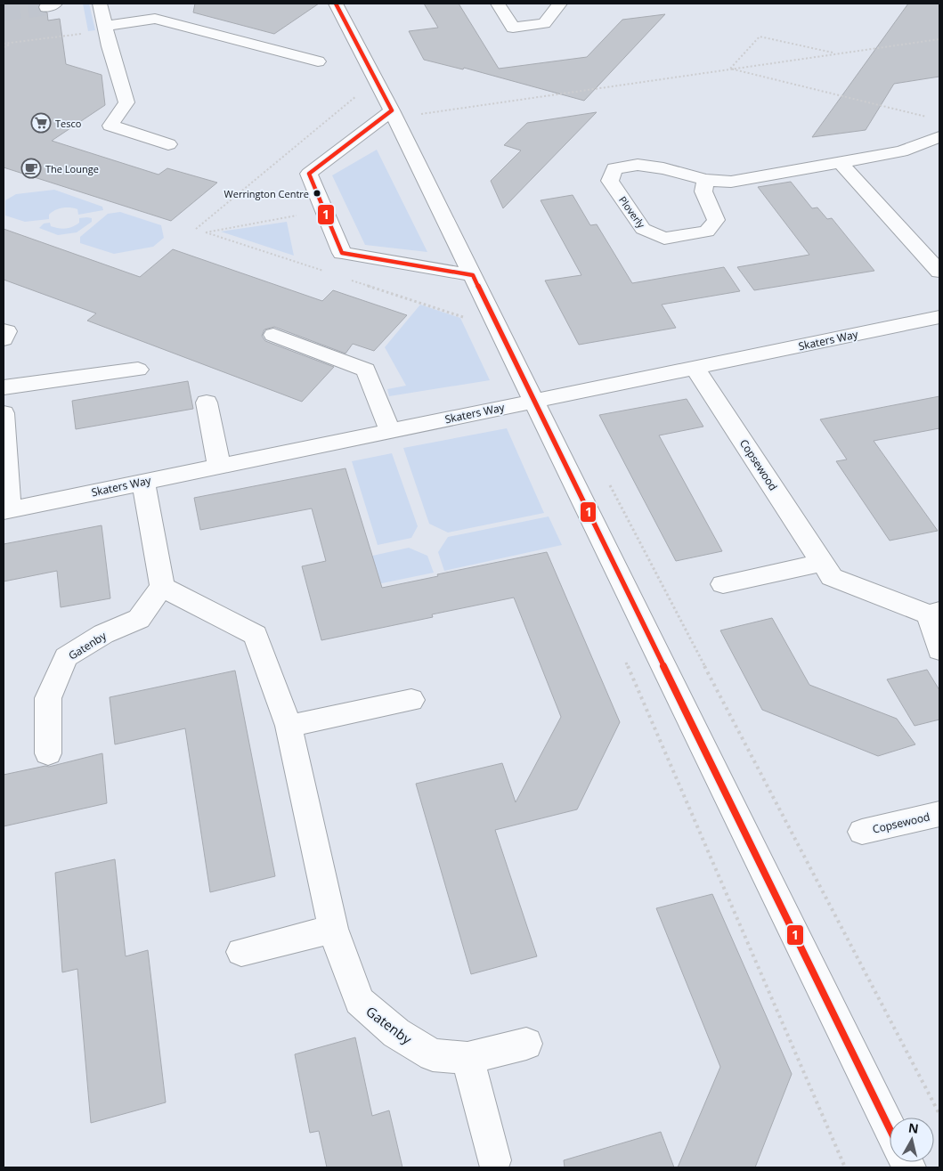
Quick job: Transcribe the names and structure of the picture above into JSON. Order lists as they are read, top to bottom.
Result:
{
  "streets": {
    "street": [
      "Ploverly",
      "Skaters Way",
      "Copsewood",
      "Gatenby"
    ]
  },
  "crossings": [
    ["Skaters Way", "Copsewood"]
  ],
  "places": {
    "supermarket": ["Tesco"],
    "cafe": ["The Lounge"],
    "other": ["Werrington Centre"]
  },
  "lines": ["transit line 1"],
  "north": "top"
}
